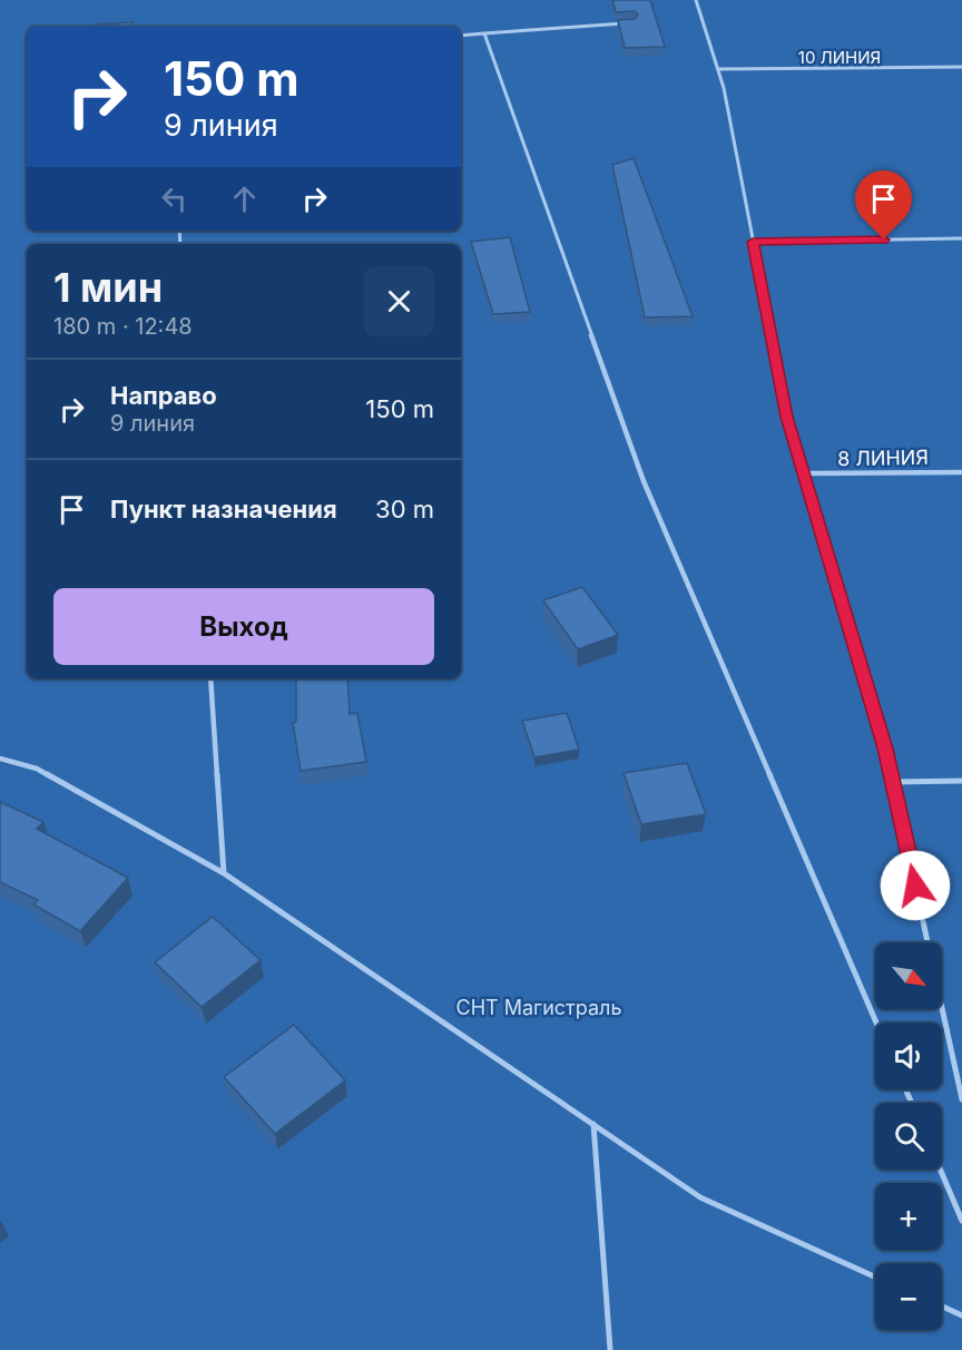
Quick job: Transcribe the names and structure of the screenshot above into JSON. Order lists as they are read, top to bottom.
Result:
{
  "streets": {
    "lane": ["10 ЛИНИЯ", "8 ЛИНИЯ"]
  },
  "parks": ["СНТ Магистраль"],
  "north": "bottom right",
  "page": {
    "turn": ["150 m", "9 линия"],
    "heading": ["1 мин", "180 m · 12:48"],
    "list": [
      {
        "name": "Направо",
        "note": "9 линия",
        "value": "150 m"
      },
      {
        "name": "Пункт назначения",
        "value": "30 m"
      }
    ],
    "buttons": "Выход",
    "map_buttons": ["+", "−"]
  }
}
